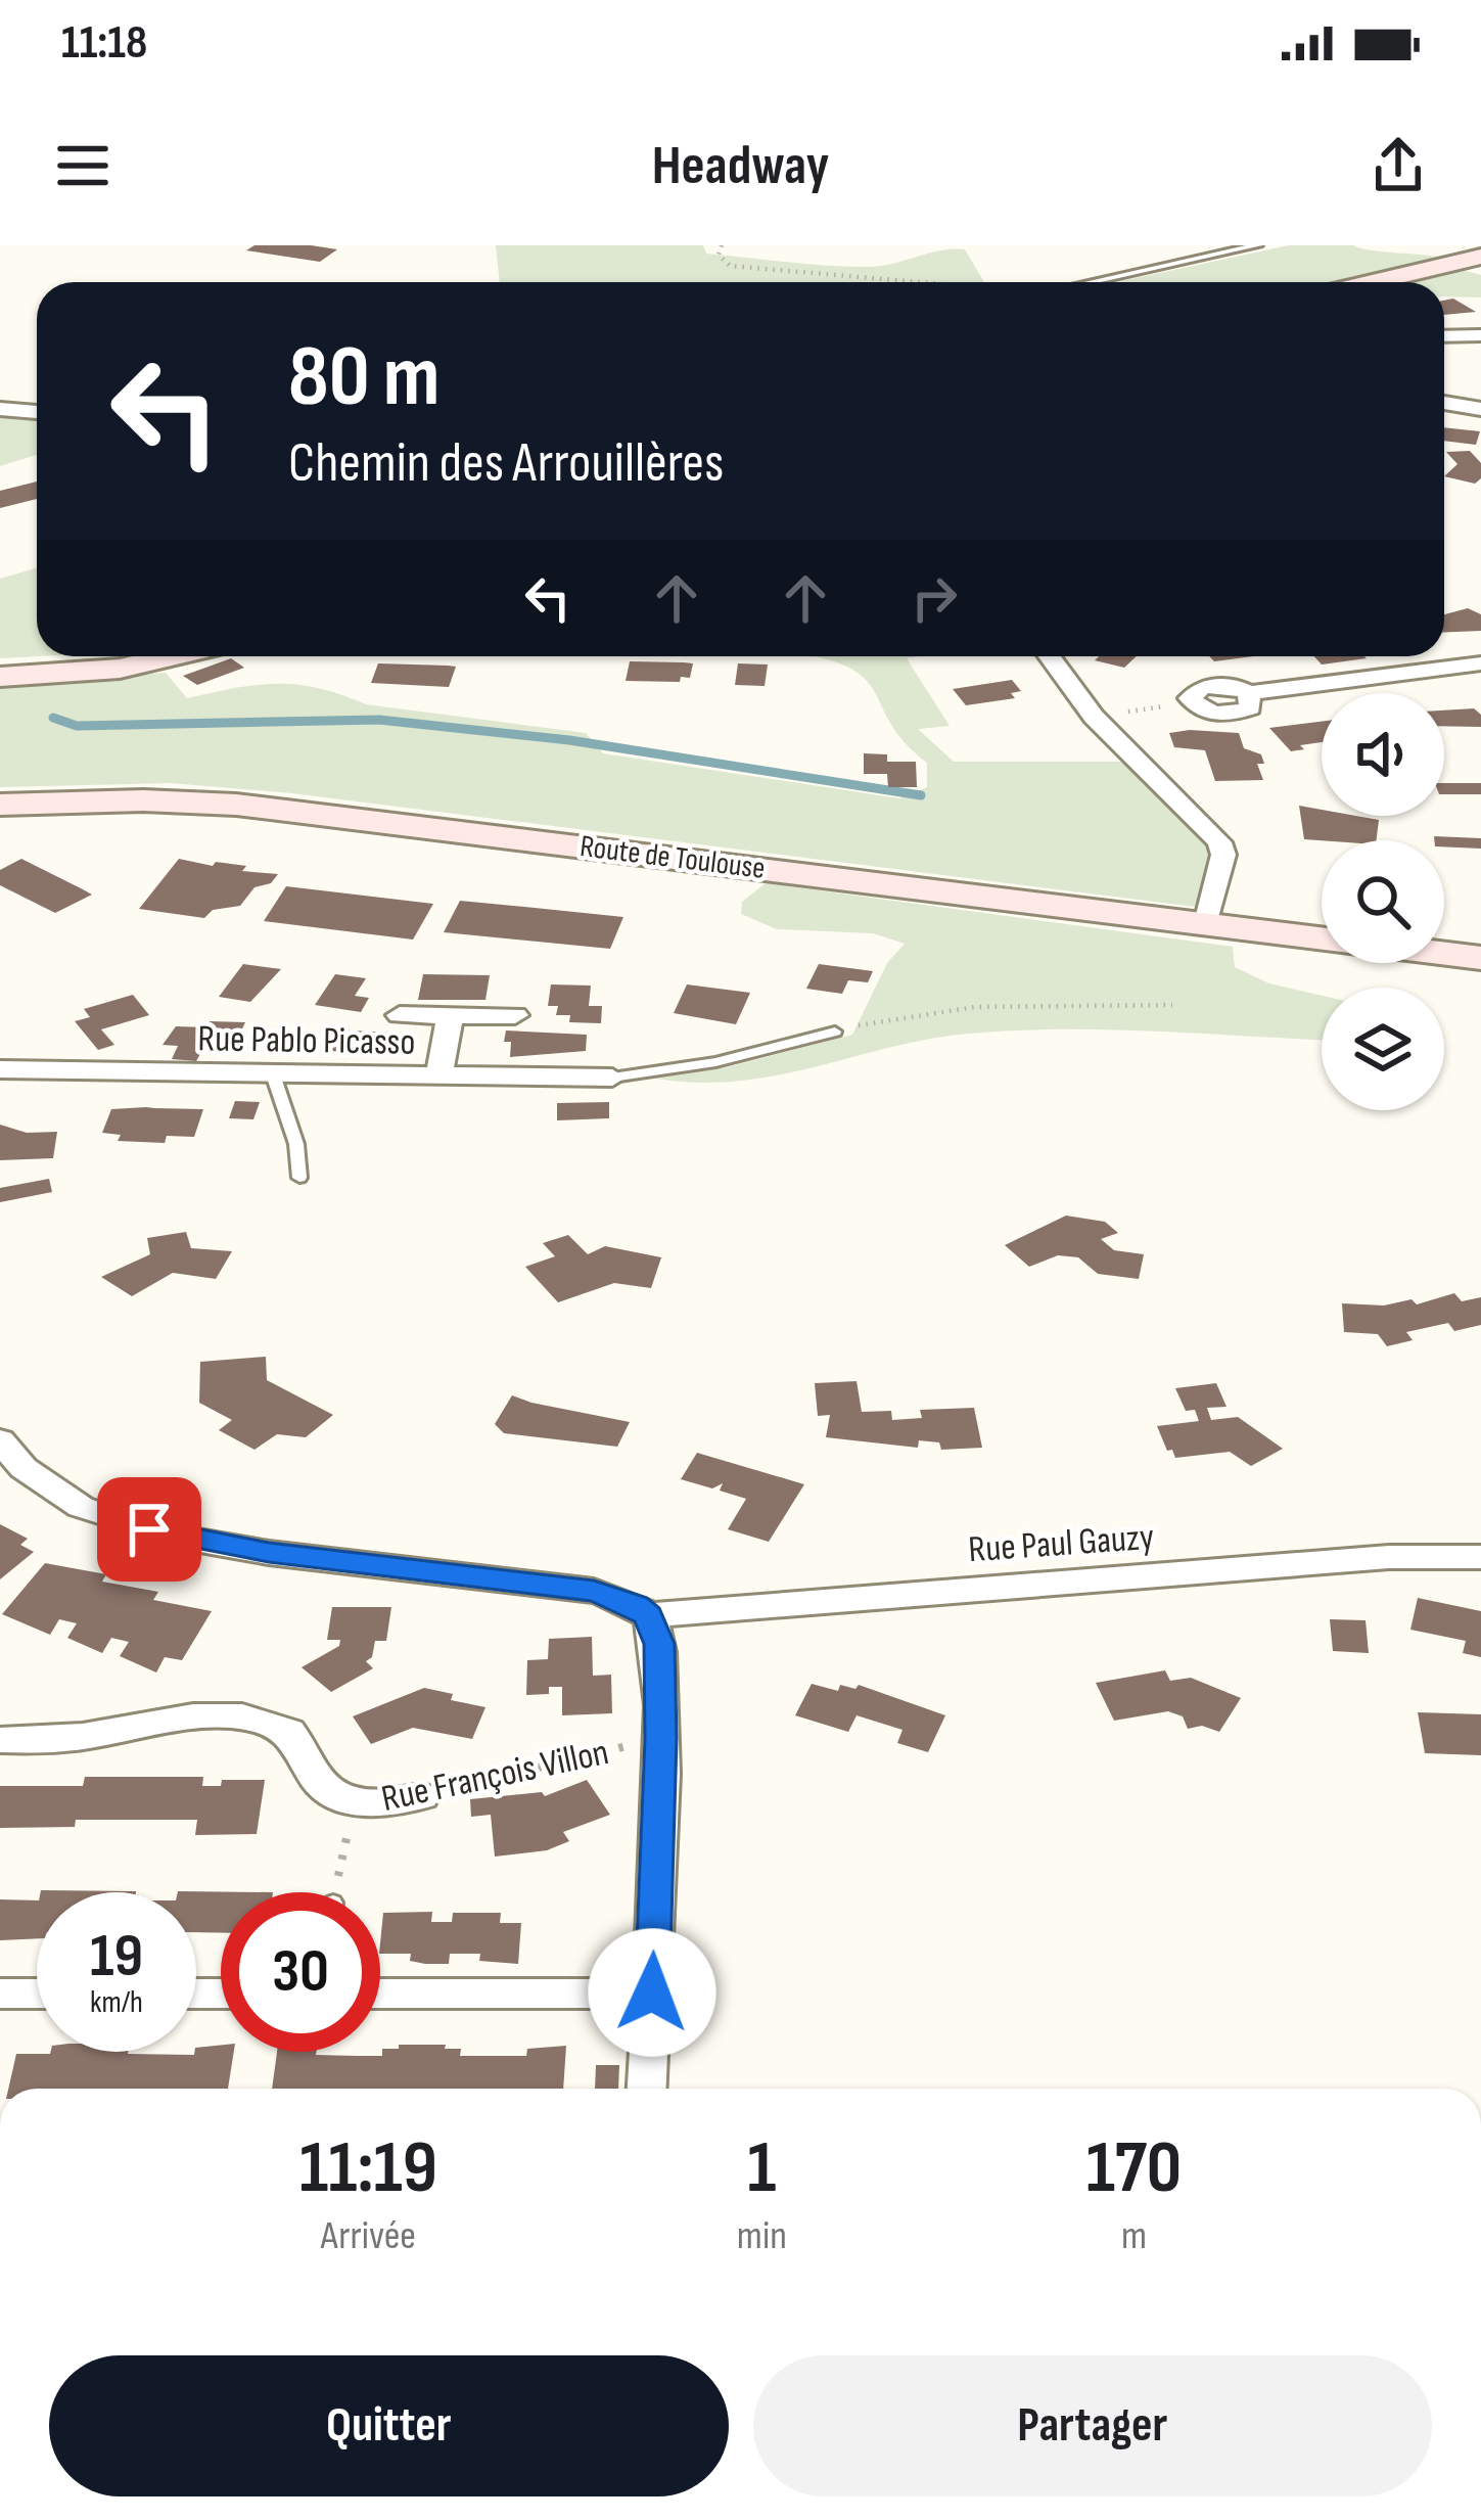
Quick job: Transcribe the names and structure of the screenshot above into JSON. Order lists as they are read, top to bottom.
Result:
{
  "streets": {
    "main road": ["Route de Toulouse"],
    "street": ["Rue Pablo Picasso", "Rue Paul Gauzy", "Rue François Villon"]
  },
  "page": {
    "status": "11:18",
    "header": "Headway",
    "turn": ["80 m", "Chemin des Arrouillères"],
    "speed": "19 km/h",
    "limit": "30",
    "eta": [
      "11:19",
      "Arrivée",
      "1",
      "min",
      "170",
      "m"
    ],
    "buttons": ["Quitter", "Partager"]
  }
}
